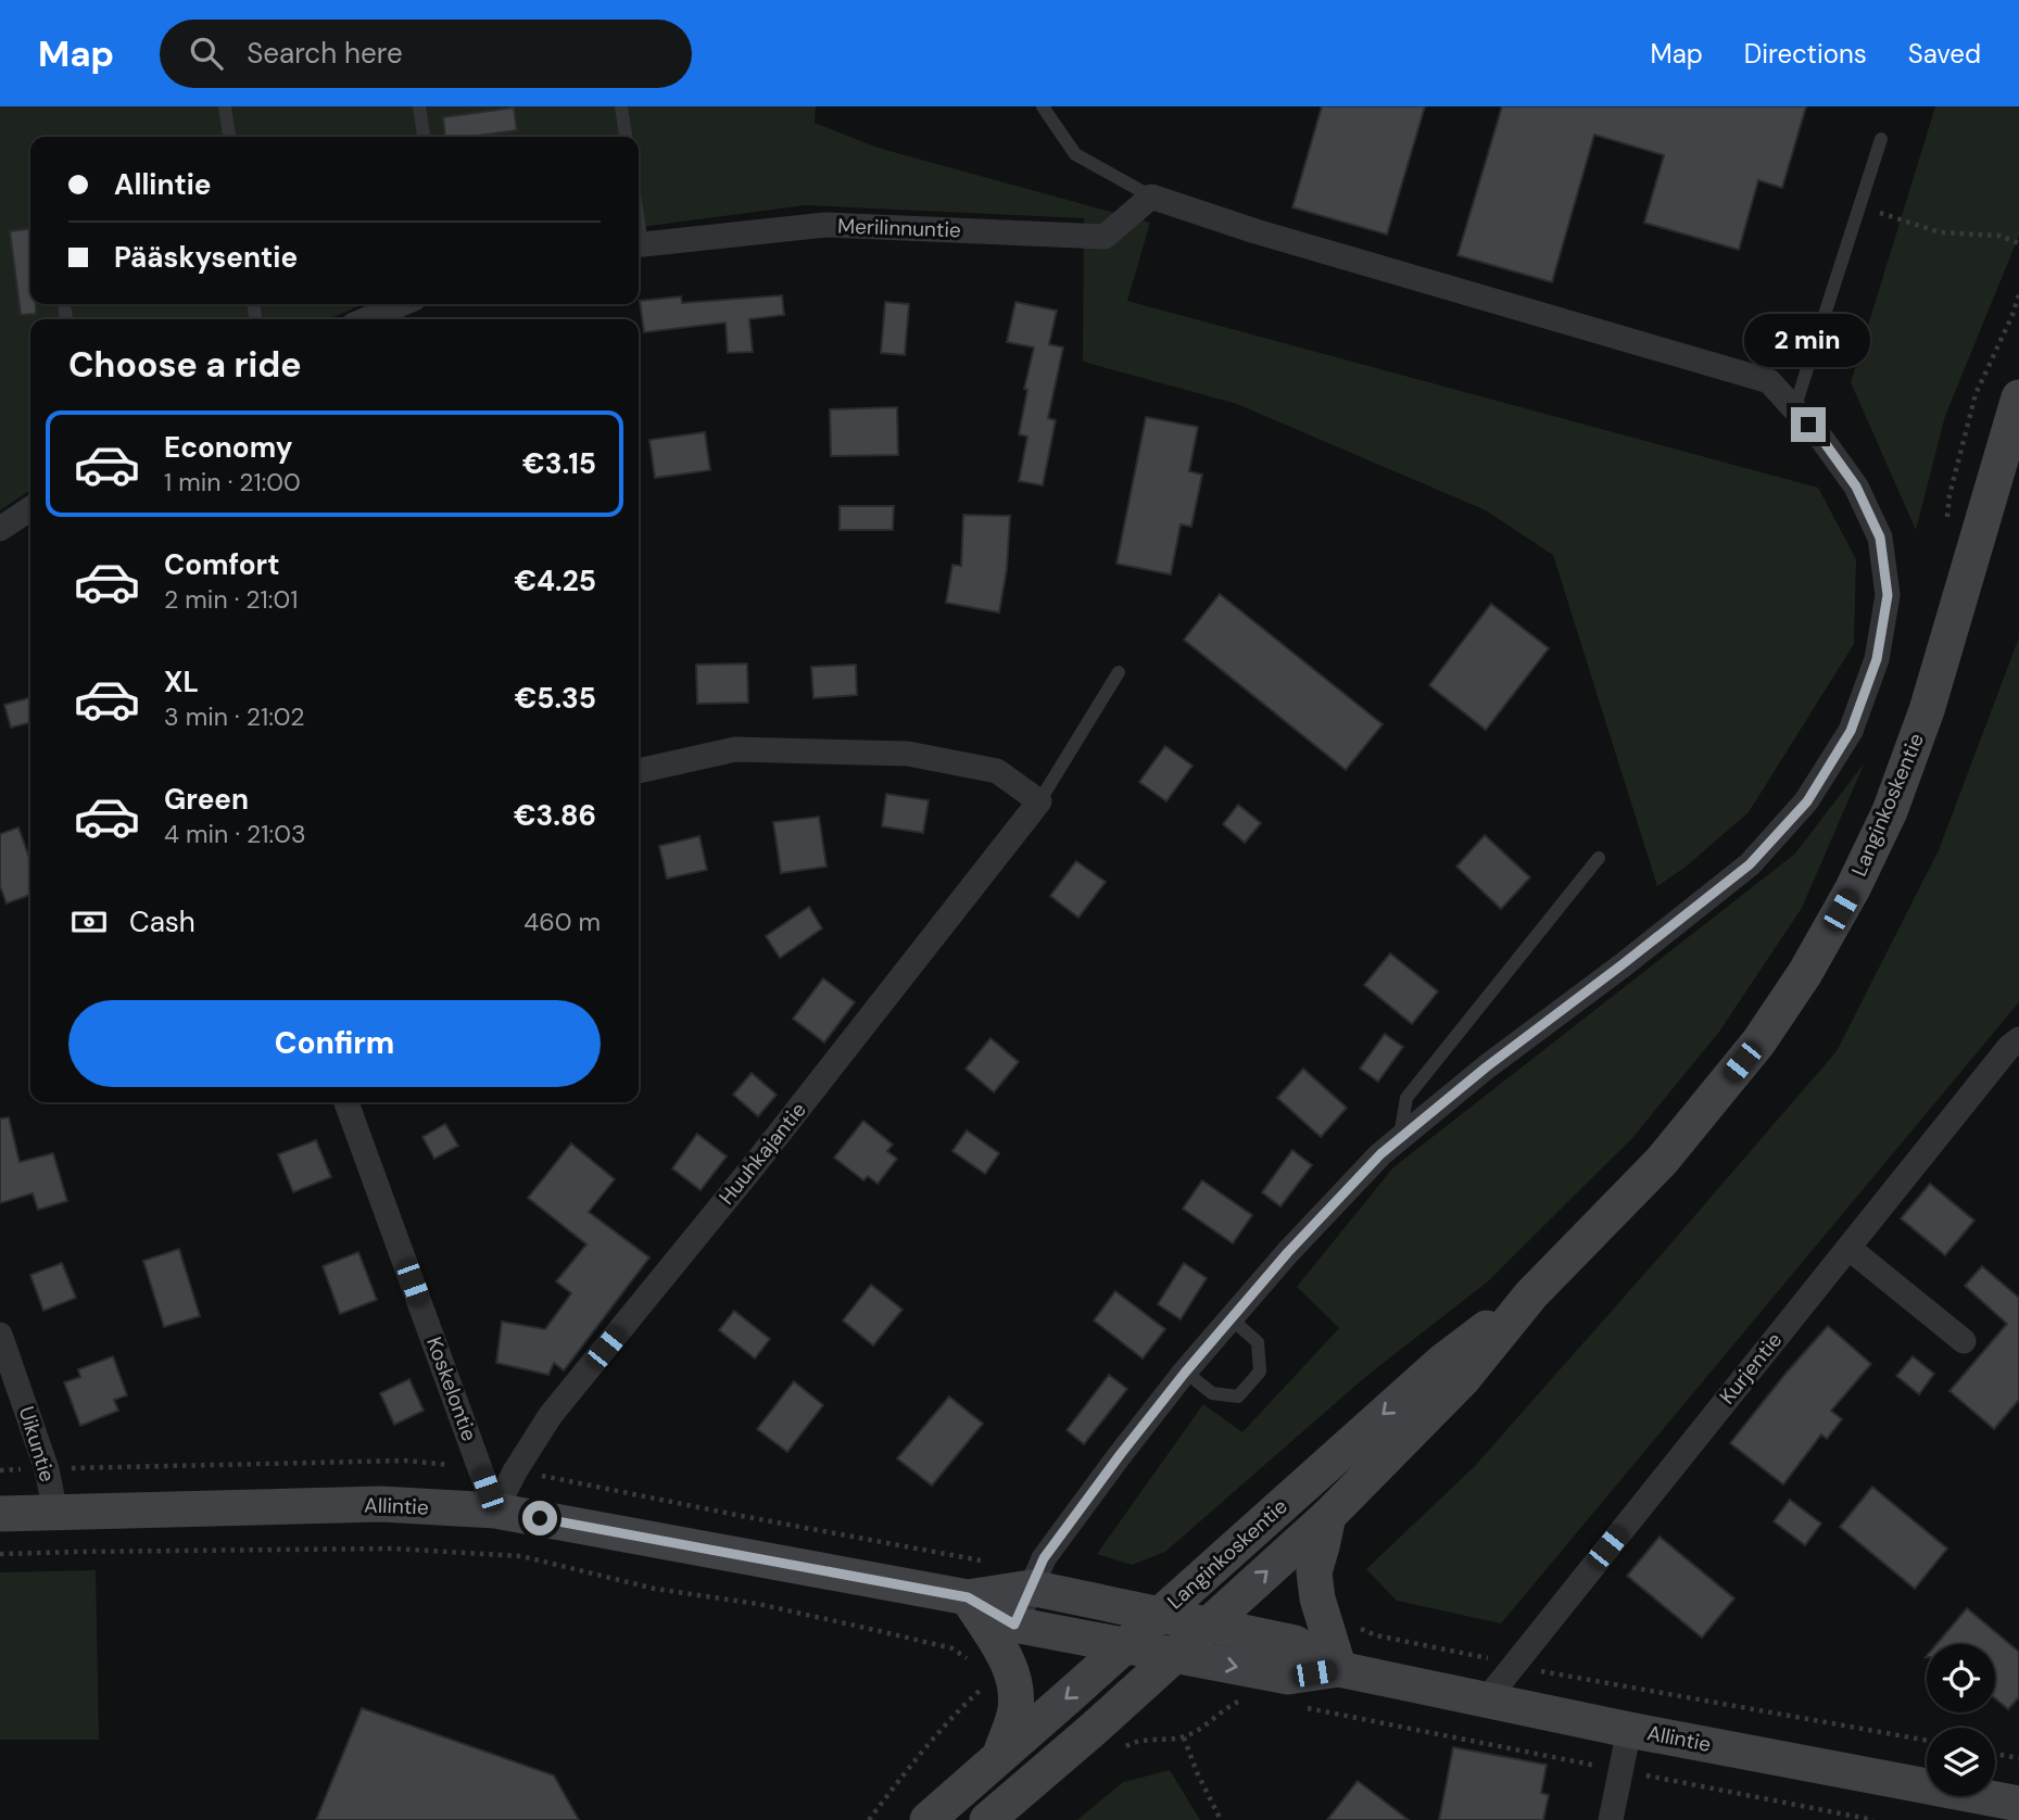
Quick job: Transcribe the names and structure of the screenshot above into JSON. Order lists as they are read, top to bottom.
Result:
{
  "streets": {
    "street": [
      "Merilinnuntie",
      "Langinkoskentie",
      "Huuhkajantie",
      "Kurjentie",
      "Koskelontie",
      "Uikuntie",
      "Allintie"
    ]
  },
  "crossings": [
    ["Langinkoskentie", "Allintie"],
    ["Huuhkajantie", "Koskelontie"],
    ["Huuhkajantie", "Allintie"],
    ["Kurjentie", "Allintie"],
    ["Koskelontie", "Allintie"],
    ["Uikuntie", "Allintie"]
  ],
  "page": {
    "header": "Map",
    "search": "Search here",
    "nav": ["Map", "Directions", "Saved"],
    "banner": ["Allintie", "Pääskysentie"],
    "bubble": "2 min",
    "heading": "Choose a ride",
    "list": [
      {
        "name": "Economy",
        "note": "1 min · 21:00",
        "value": "€3.15"
      },
      {
        "name": "Comfort",
        "note": "2 min · 21:01",
        "value": "€4.25"
      },
      {
        "name": "XL",
        "note": "3 min · 21:02",
        "value": "€5.35"
      },
      {
        "name": "Green",
        "note": "4 min · 21:03",
        "value": "€3.86"
      }
    ],
    "pay": ["Cash", "460 m"],
    "buttons": "Confirm"
  }
}
